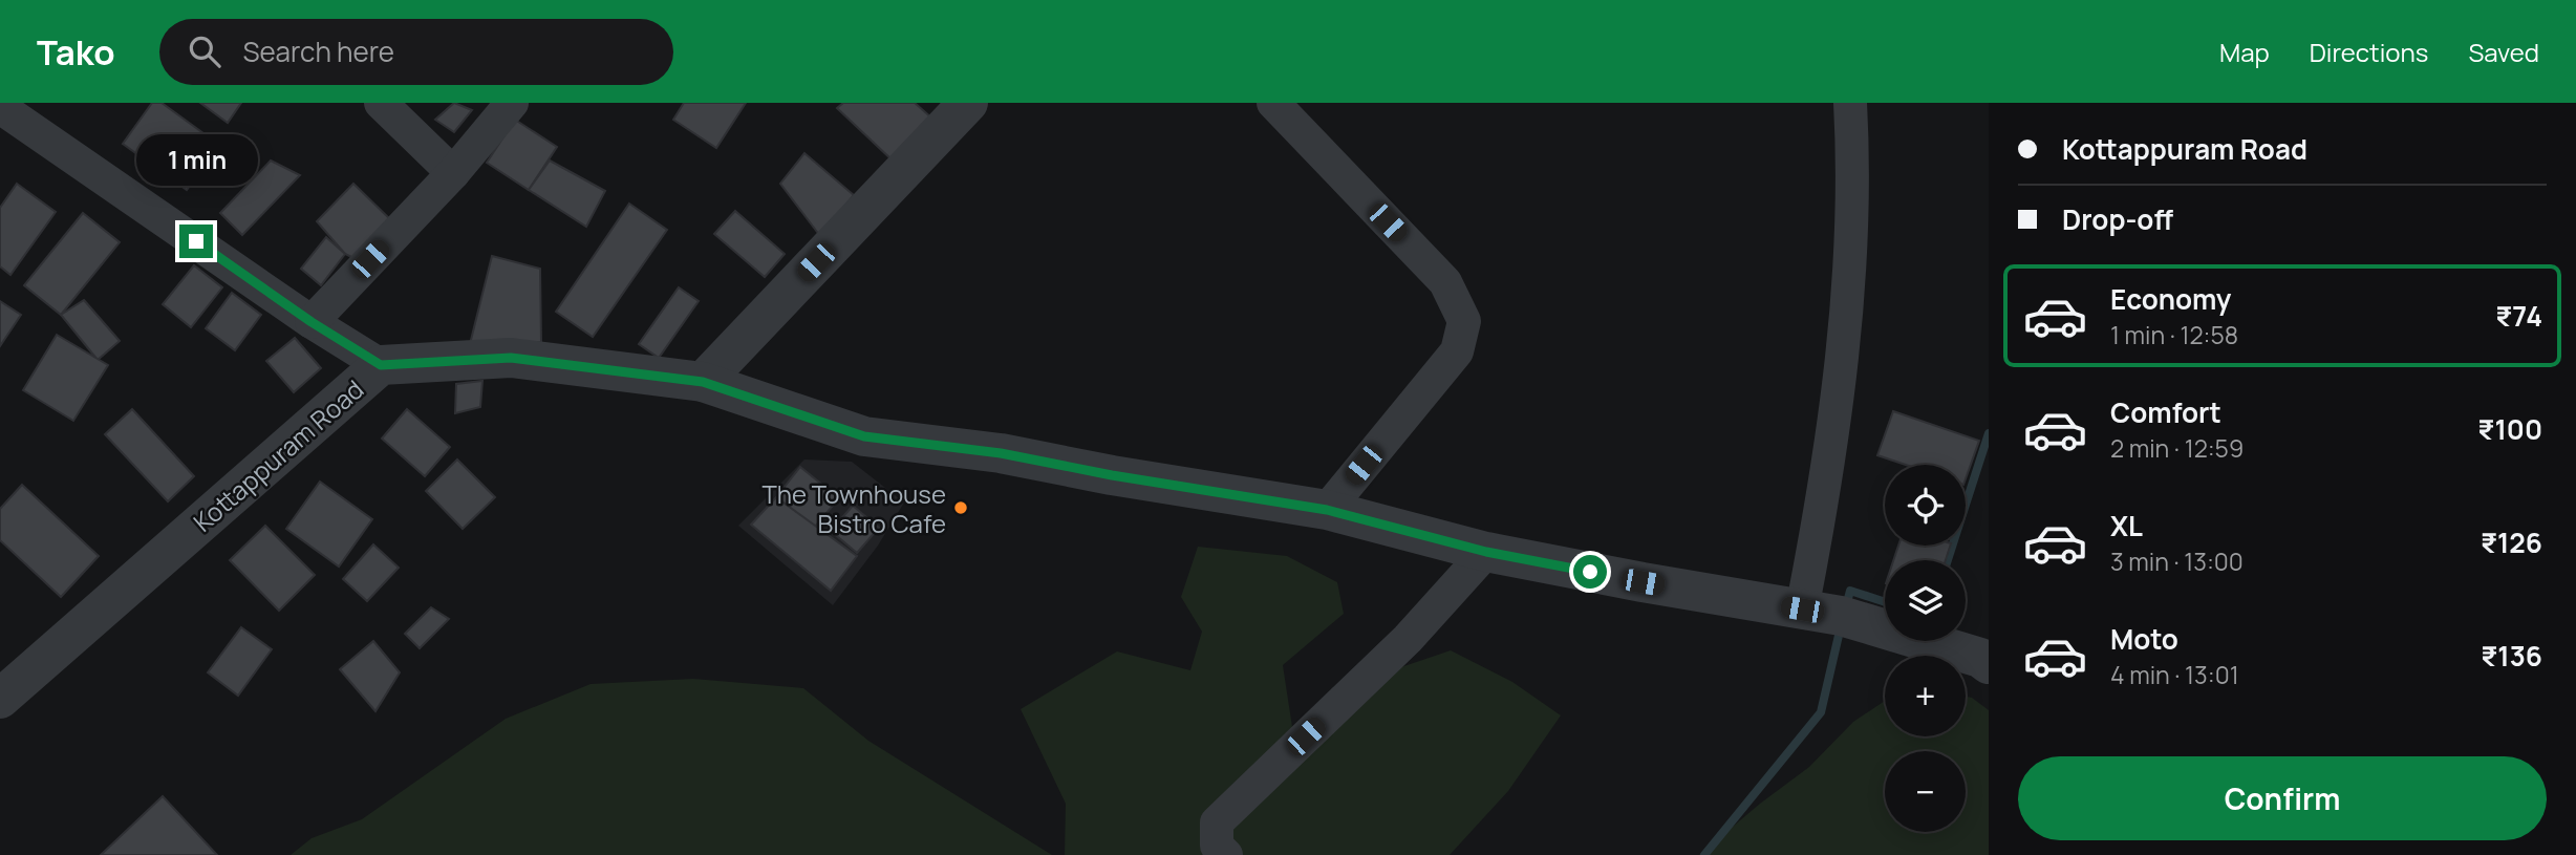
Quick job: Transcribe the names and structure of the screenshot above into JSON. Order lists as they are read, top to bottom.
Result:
{
  "streets": {
    "street": ["Kottappuram Road"]
  },
  "places": ["The Townhouse Bistro Cafe"],
  "page": {
    "header": "Tako",
    "search": "Search here",
    "nav": ["Map", "Directions", "Saved"],
    "banner": ["Kottappuram Road", "Drop-off"],
    "bubble": "1 min",
    "list": [
      {
        "name": "Economy",
        "note": "1 min · 12:58",
        "value": "₹74"
      },
      {
        "name": "Comfort",
        "note": "2 min · 12:59",
        "value": "₹100"
      },
      {
        "name": "XL",
        "note": "3 min · 13:00",
        "value": "₹126"
      },
      {
        "name": "Moto",
        "note": "4 min · 13:01",
        "value": "₹136"
      }
    ],
    "map_buttons": ["+", "−"],
    "buttons": "Confirm"
  }
}
